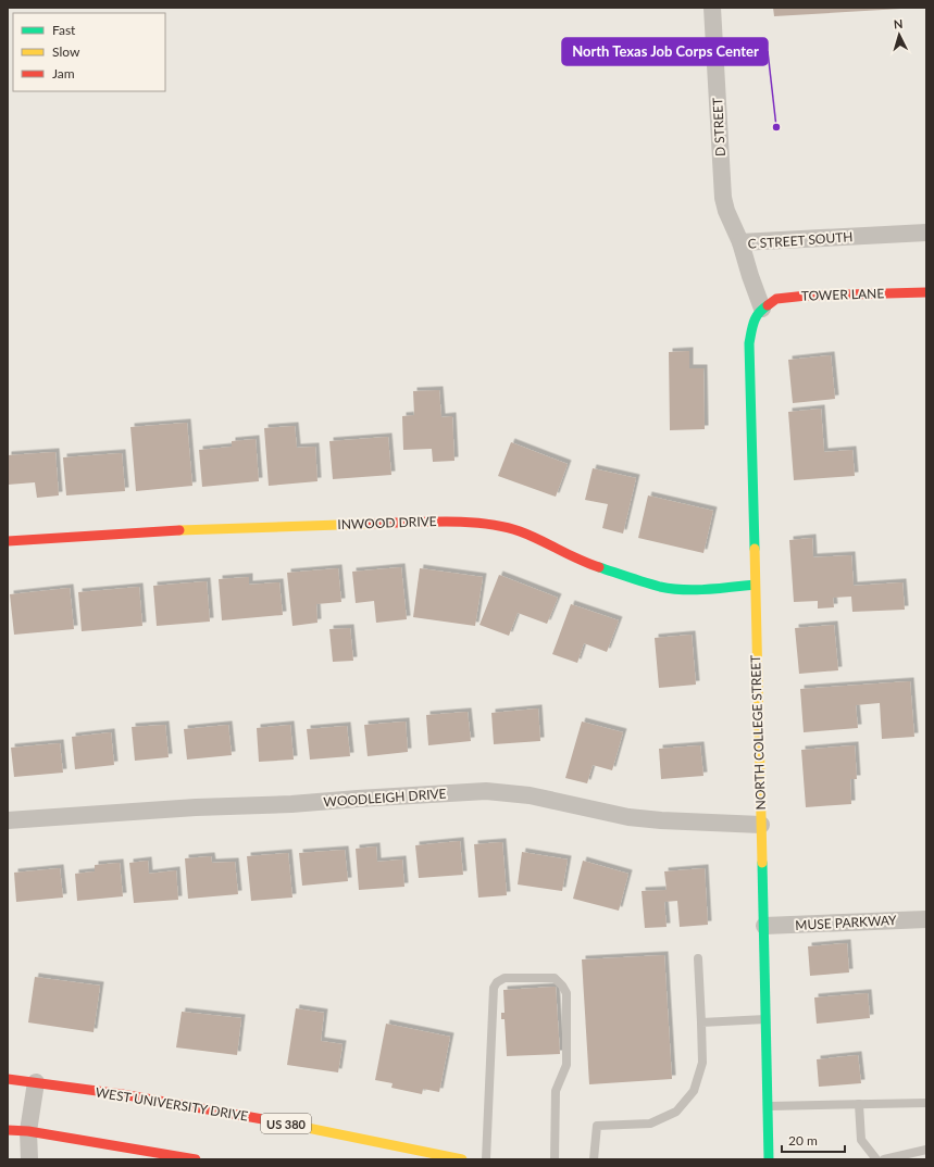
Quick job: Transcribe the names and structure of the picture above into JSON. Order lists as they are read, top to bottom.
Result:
{
  "streets": {
    "main road": [
      "TOWER LANE",
      "INWOOD DRIVE",
      "NORTH COLLEGE STREET",
      "WEST UNIVERSITY DRIVE",
      "US 380"
    ],
    "street": [
      "D STREET",
      "C STREET SOUTH",
      "WOODLEIGH DRIVE",
      "MUSE PARKWAY"
    ]
  },
  "crossings": [
    ["D STREET", "C STREET SOUTH"],
    ["C STREET SOUTH", "TOWER LANE"],
    ["C STREET SOUTH", "NORTH COLLEGE STREET"],
    ["TOWER LANE", "NORTH COLLEGE STREET"],
    ["INWOOD DRIVE", "NORTH COLLEGE STREET"],
    ["NORTH COLLEGE STREET", "WOODLEIGH DRIVE"],
    ["NORTH COLLEGE STREET", "MUSE PARKWAY"]
  ],
  "places": ["North Texas Job Corps Center"],
  "legend": ["Fast", "Slow", "Jam"],
  "scale_bar": "20 m",
  "north": "top"
}
